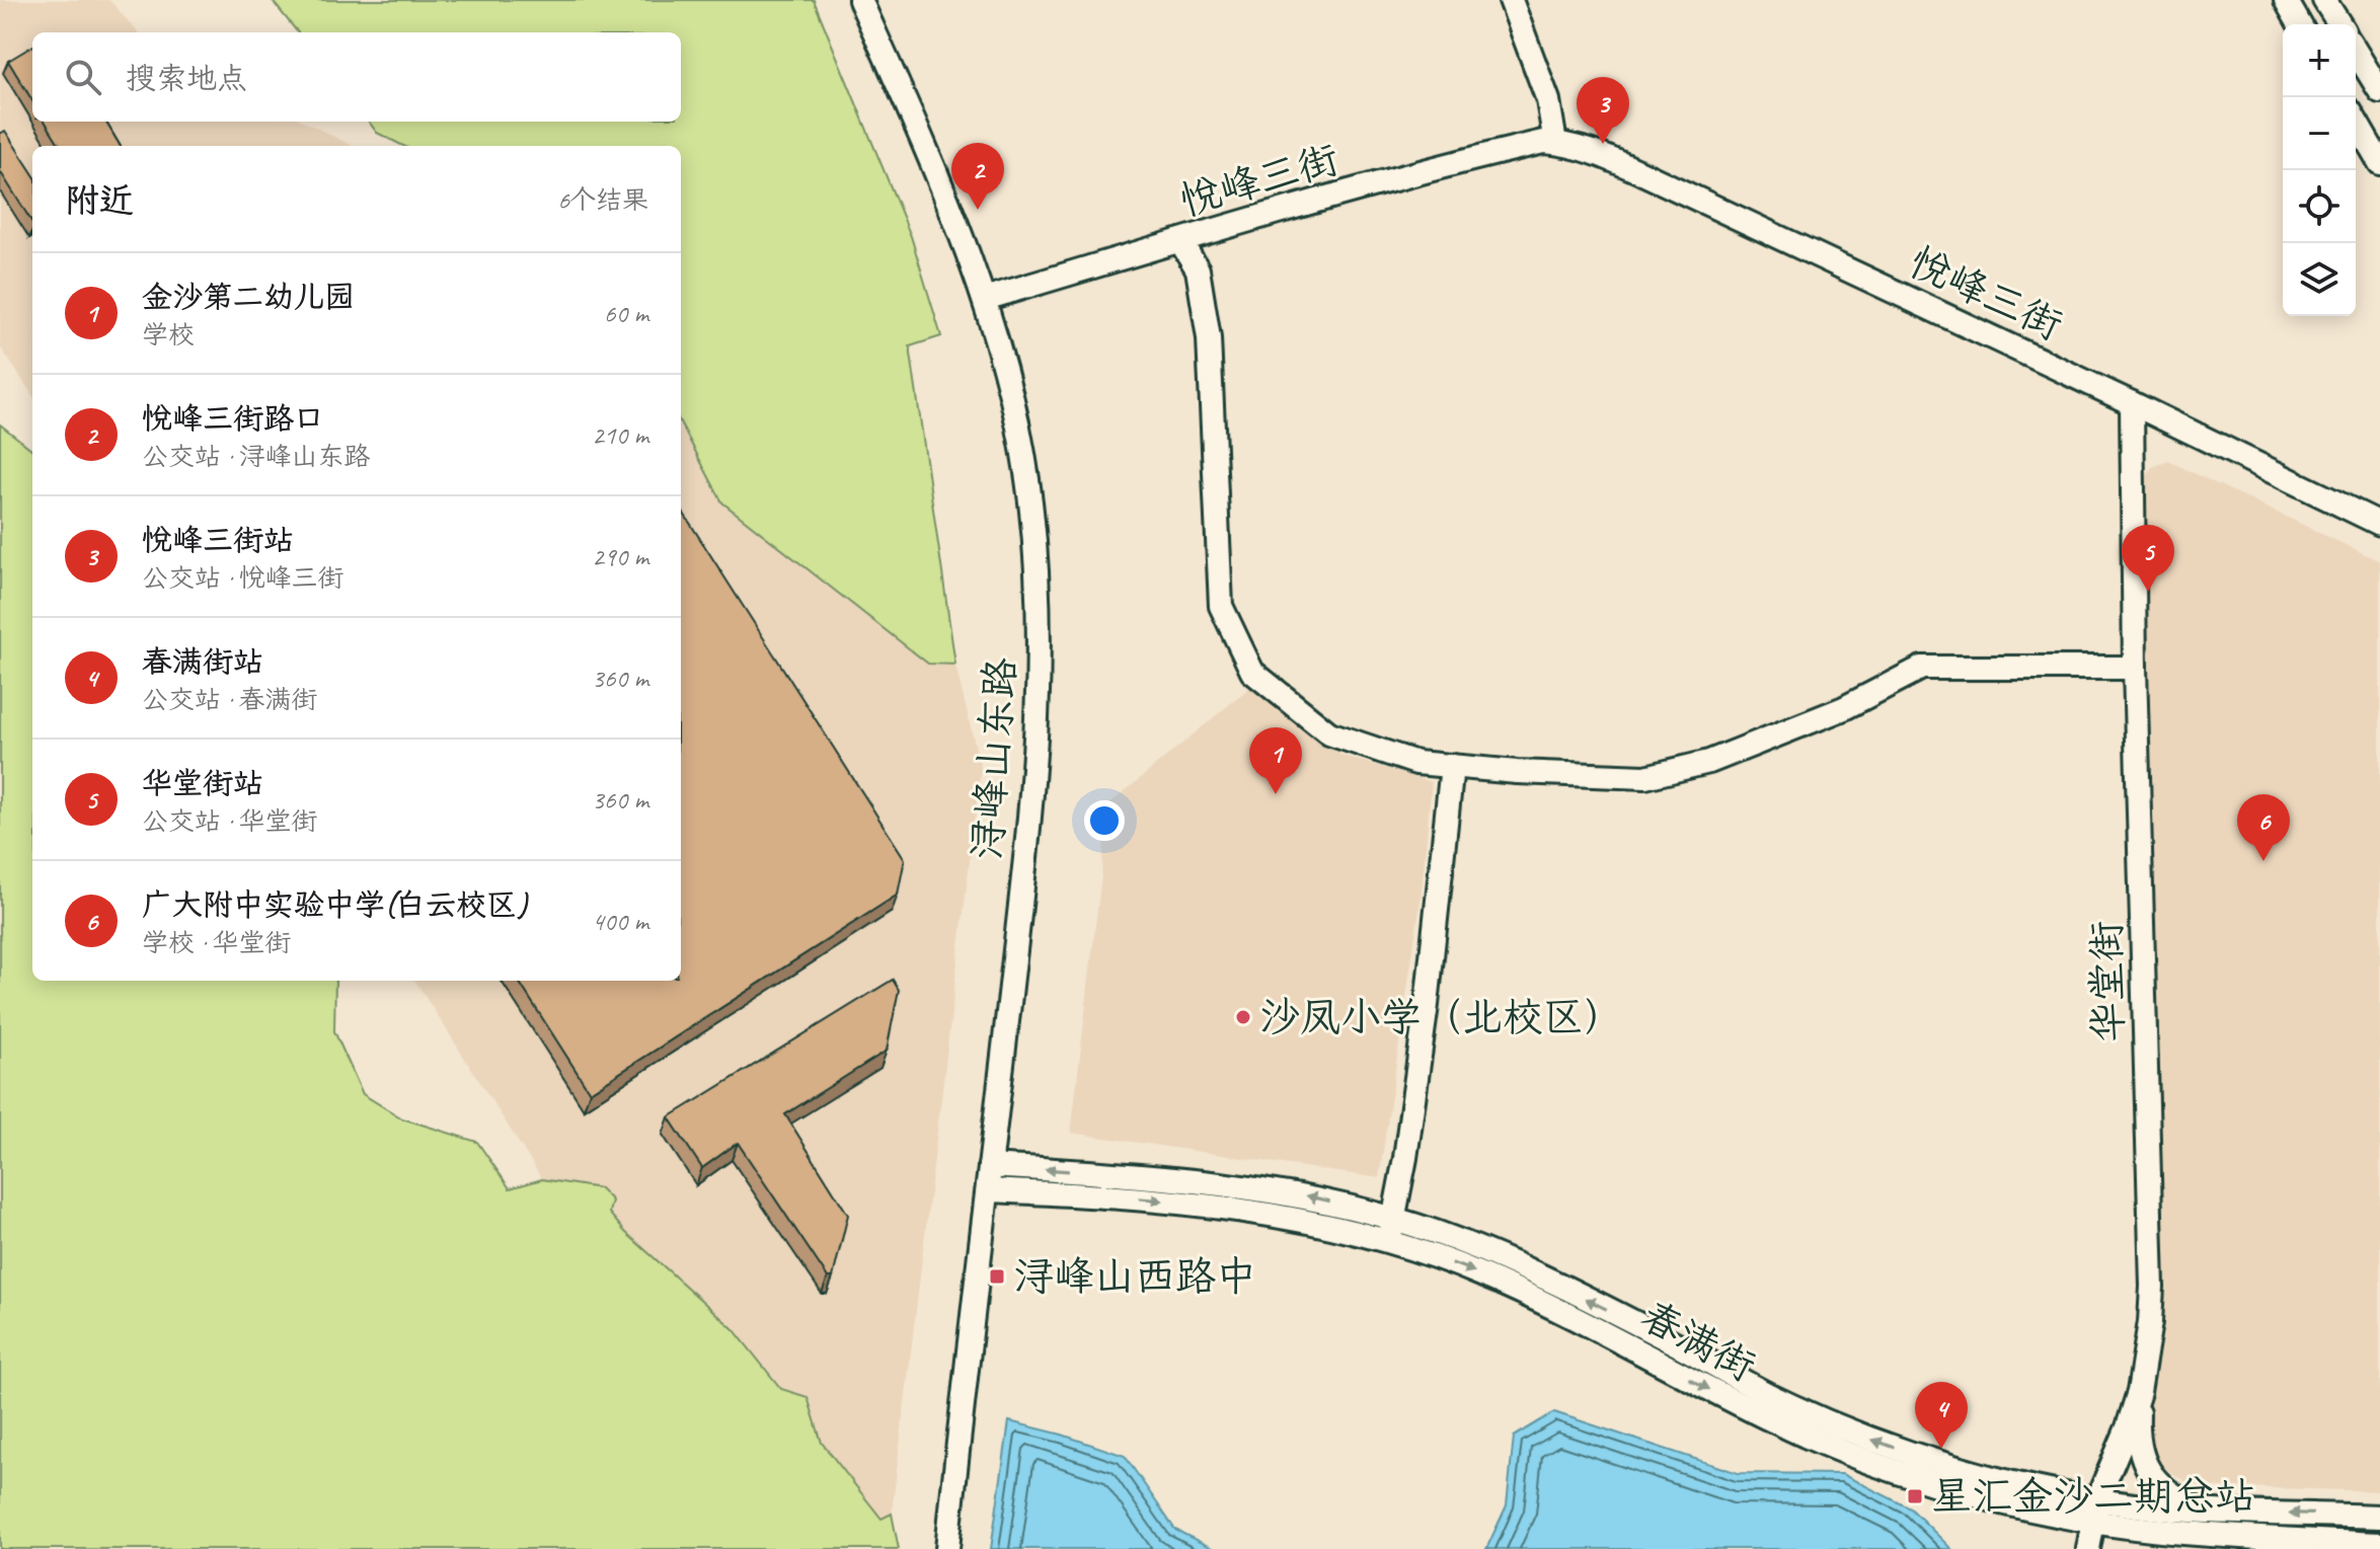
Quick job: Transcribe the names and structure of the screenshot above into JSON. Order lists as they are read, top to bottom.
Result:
{
  "streets": {
    "street": [
      "悦峰三街",
      "浔峰山东路",
      "华堂街",
      "春满街"
    ]
  },
  "crossings": [
    ["悦峰三街", "浔峰山东路"],
    ["悦峰三街", "华堂街"],
    ["浔峰山东路", "春满街"],
    ["华堂街", "春满街"]
  ],
  "places": {
    "other": ["沙凤小学（北校区）"],
    "transit": ["浔峰山西路中", "星汇金沙二期总站"]
  },
  "page": {
    "map_buttons": ["+", "−"],
    "search": "搜索地点",
    "pins": [
      "3",
      "2",
      "5",
      "1",
      "6",
      "4"
    ],
    "heading": ["附近", "6个结果"],
    "list": [
      {
        "mark": "1",
        "name": "金沙第二幼儿园",
        "note": "学校",
        "value": "60 m"
      },
      {
        "mark": "2",
        "name": "悦峰三街路口",
        "note": "公交站 · 浔峰山东路",
        "value": "210 m"
      },
      {
        "mark": "3",
        "name": "悦峰三街站",
        "note": "公交站 · 悦峰三街",
        "value": "290 m"
      },
      {
        "mark": "4",
        "name": "春满街站",
        "note": "公交站 · 春满街",
        "value": "360 m"
      },
      {
        "mark": "5",
        "name": "华堂街站",
        "note": "公交站 · 华堂街",
        "value": "360 m"
      },
      {
        "mark": "6",
        "name": "广大附中实验中学(白云校区)",
        "note": "学校 · 华堂街",
        "value": "400 m"
      }
    ]
  }
}
